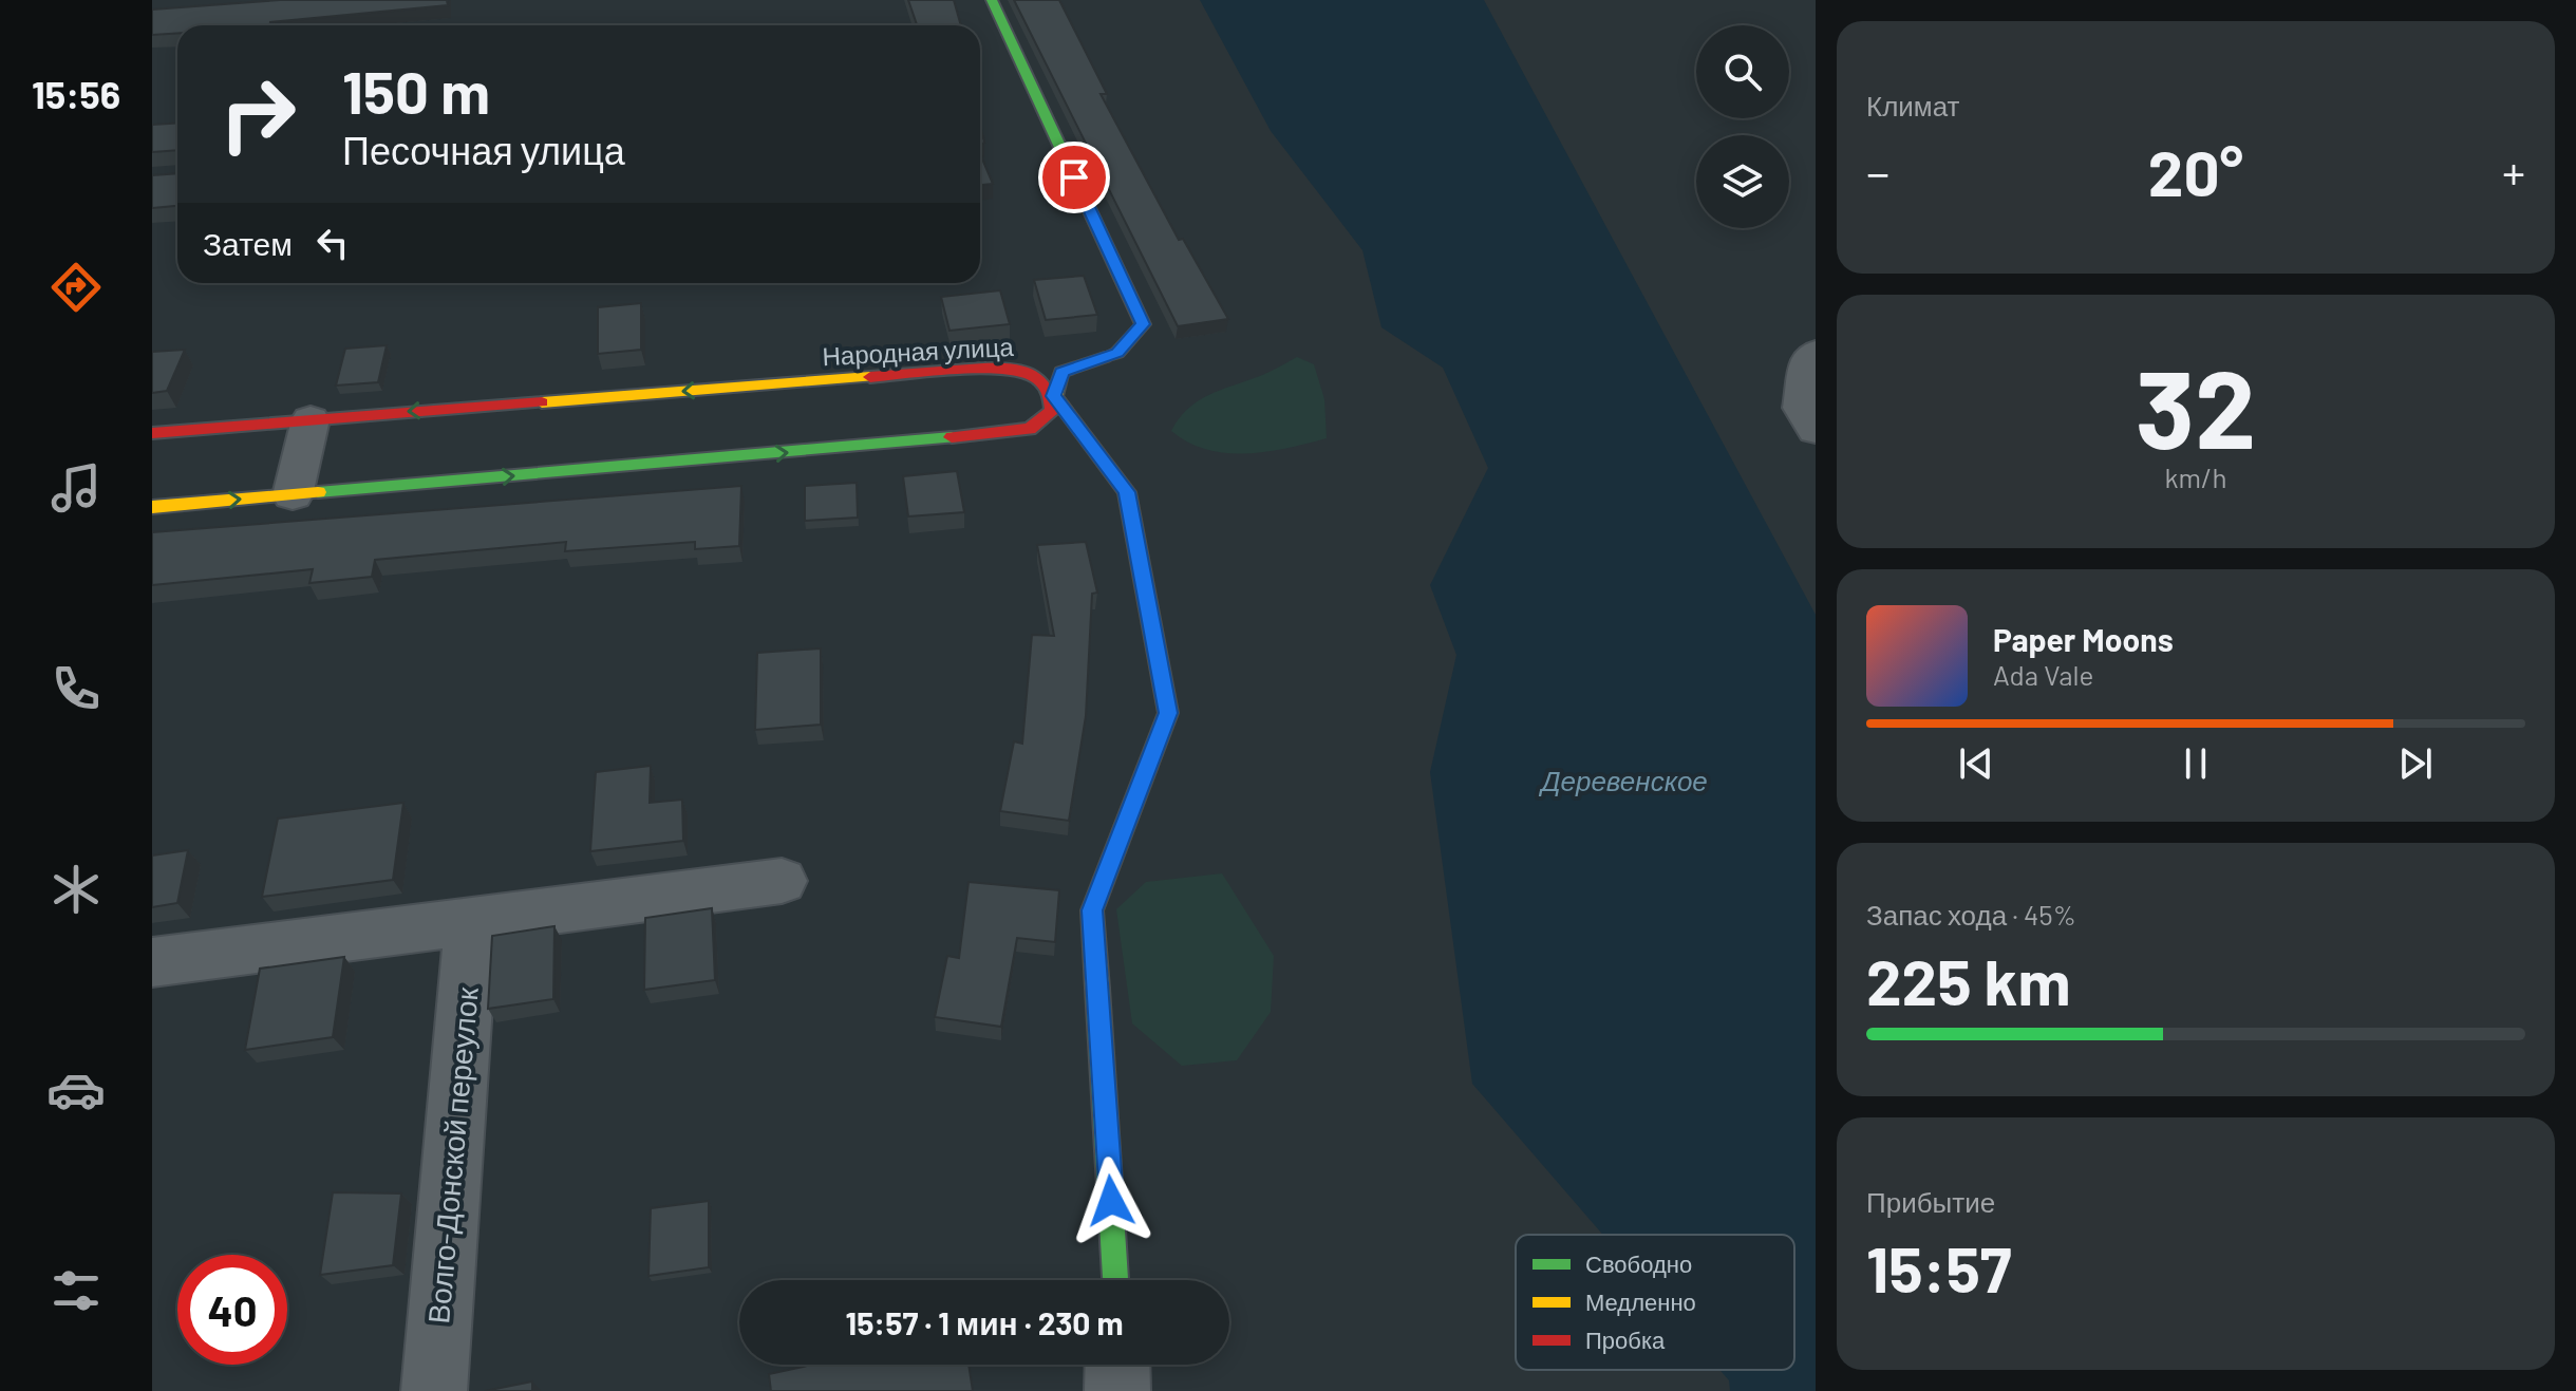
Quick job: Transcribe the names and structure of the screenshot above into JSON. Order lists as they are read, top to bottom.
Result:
{
  "streets": {
    "street": ["Народная улица", "Волго-Донской переулок"]
  },
  "water": ["Деревенское"],
  "legend": ["Свободно", "Медленно", "Пробка"],
  "page": {
    "tabs": "15:56",
    "tile": [
      "Климат",
      ["32", "km/h"],
      ["Запас хода · 45%", "225 km"],
      ["Прибытие", "15:57"]
    ],
    "turn": ["150 m", "Песочная улица"],
    "heat": ["−", "20°", "+"],
    "then": "Затем",
    "song": ["Paper Moons", "Ada Vale"],
    "limit": "40",
    "trip": "15:57 · 1 мин · 230 m"
  }
}
